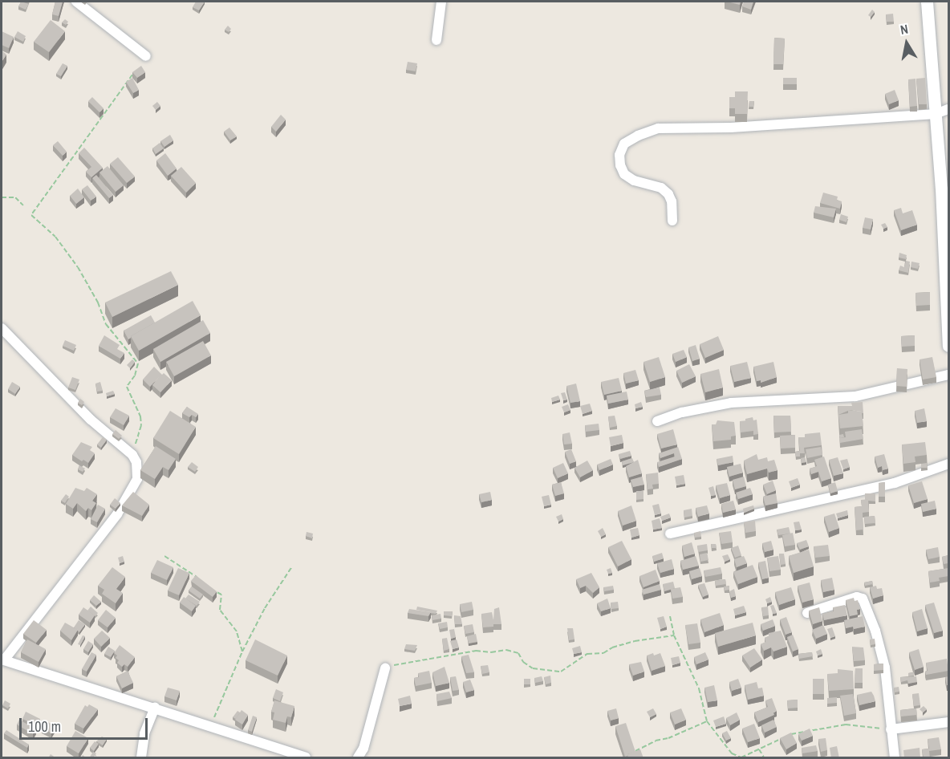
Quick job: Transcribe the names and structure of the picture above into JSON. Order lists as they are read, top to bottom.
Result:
{
  "scale_bar": "100 m",
  "north": "top"
}
